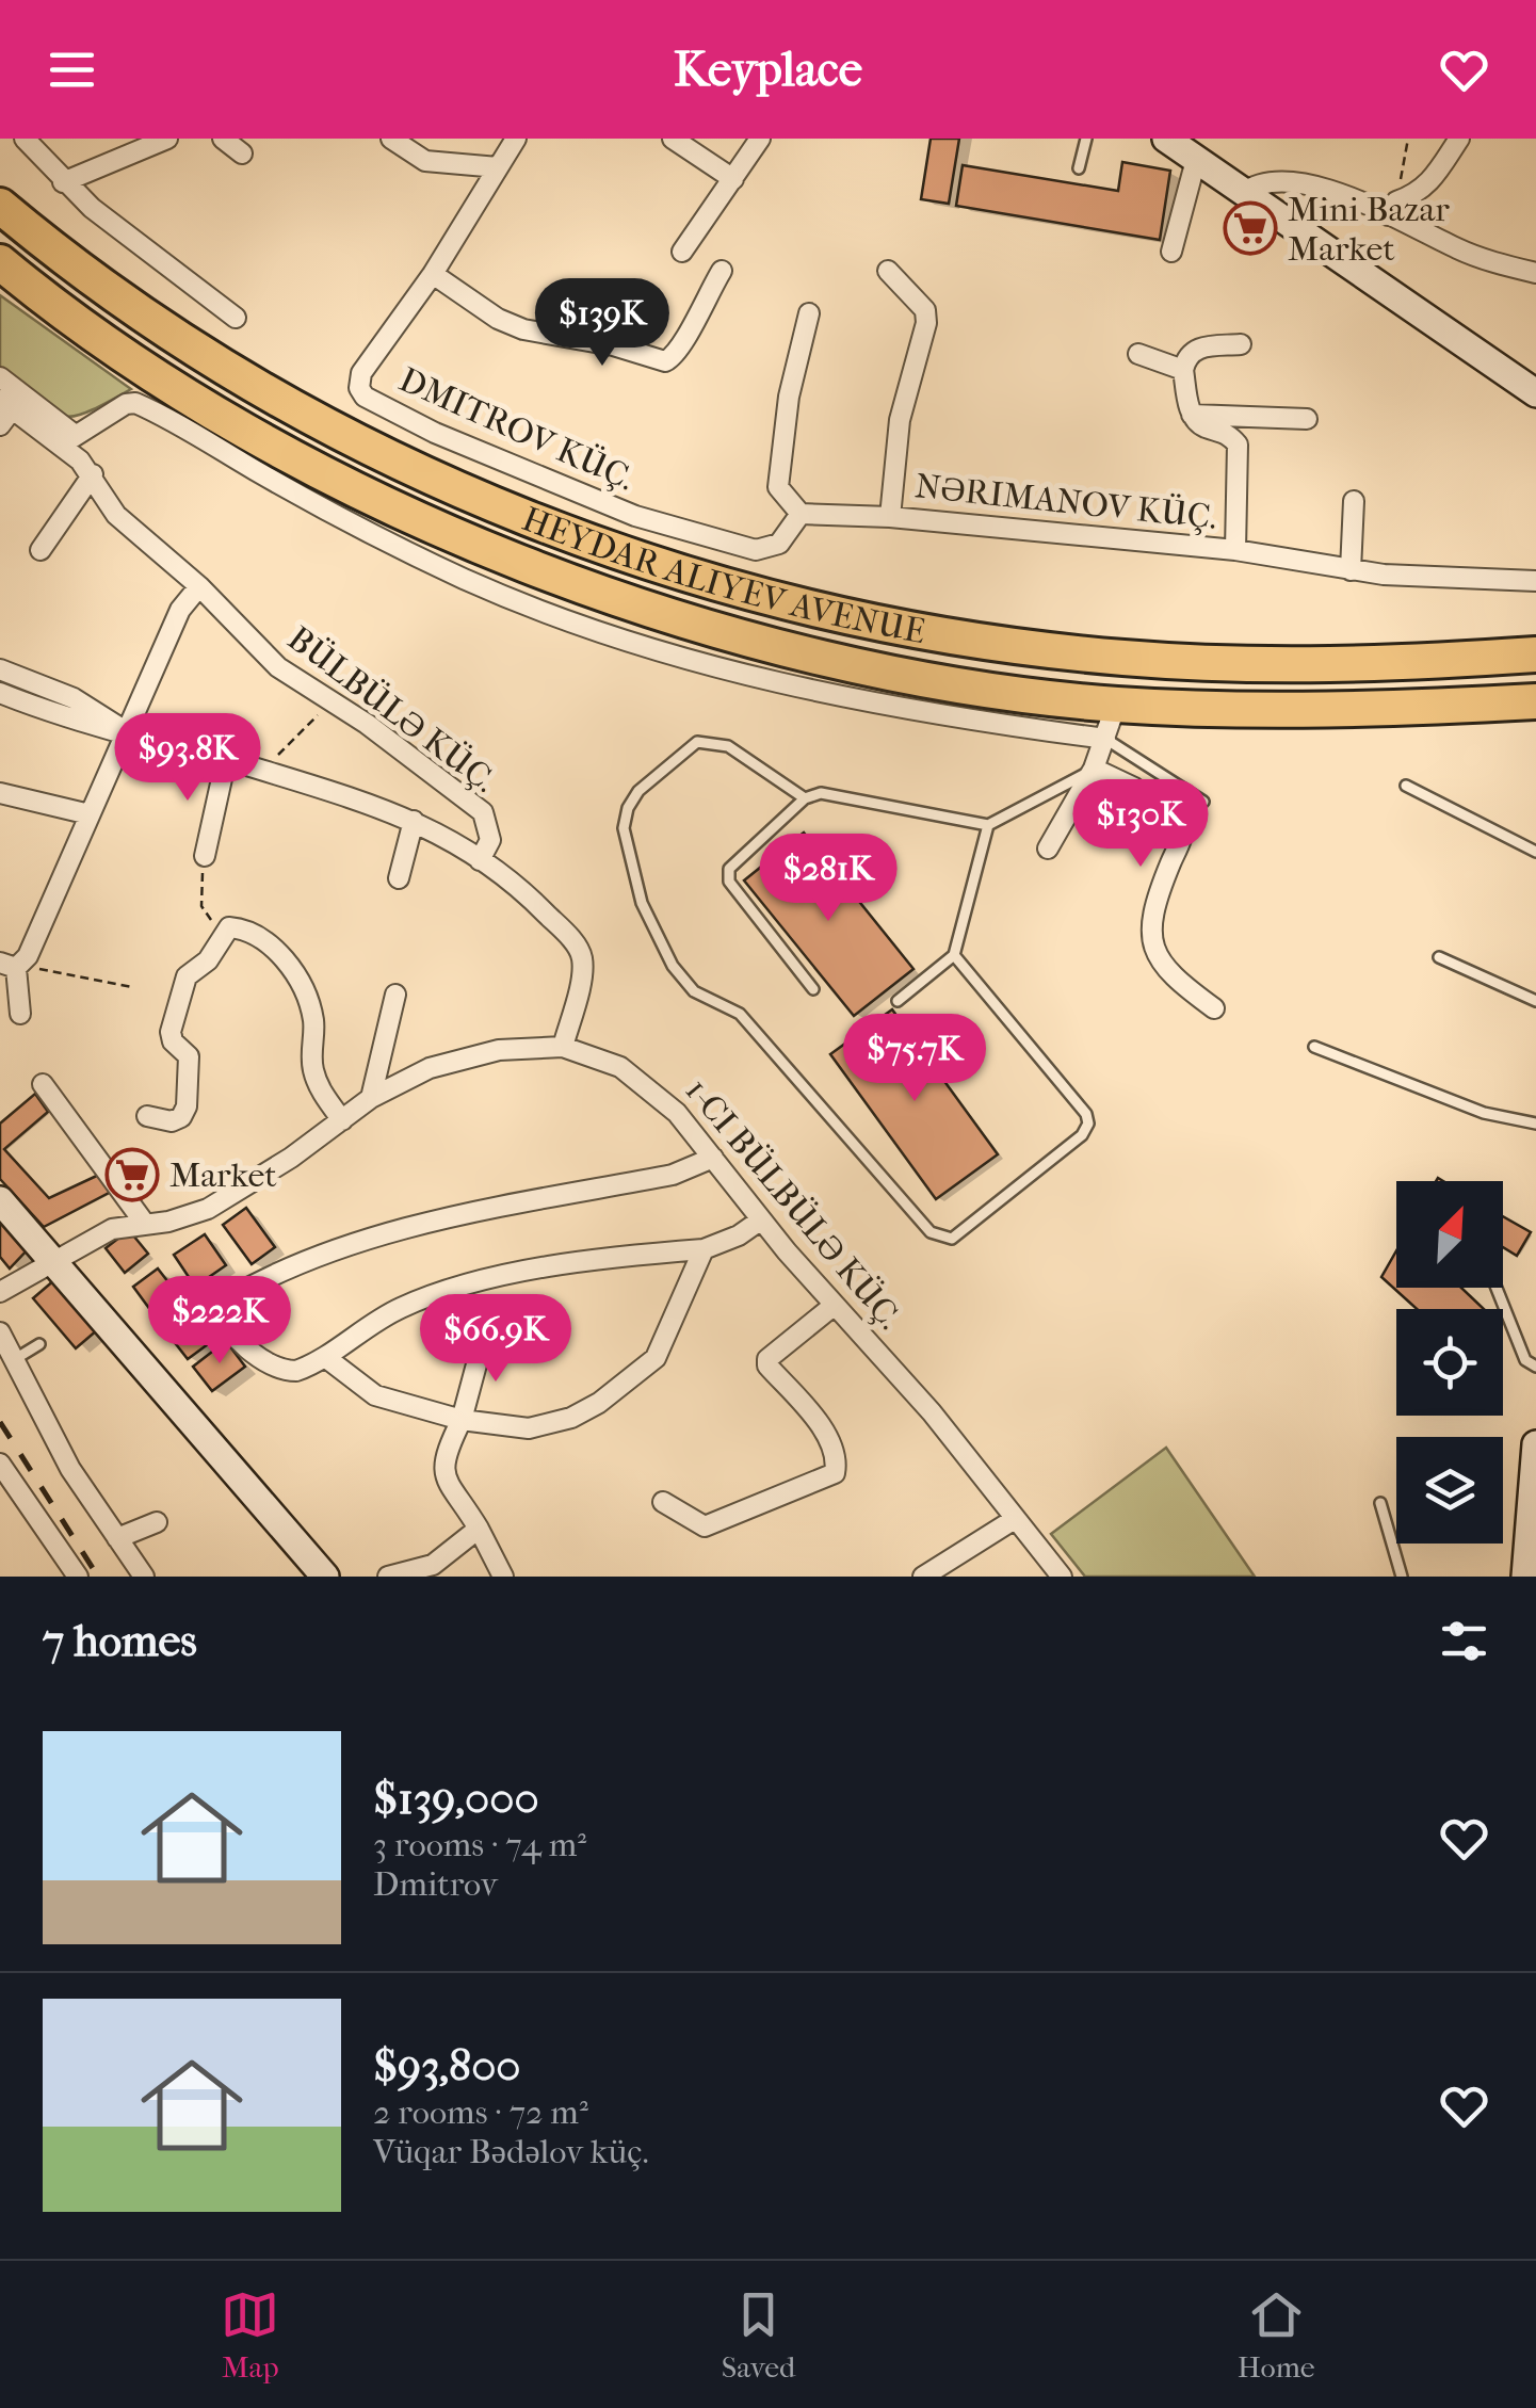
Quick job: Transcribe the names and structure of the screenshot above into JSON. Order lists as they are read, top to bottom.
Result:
{
  "streets": {
    "highway": ["HEYDAR ALIYEV AVENUE"],
    "street": [
      "DMITROV KÜÇ.",
      "NƏRIMANOV KÜÇ.",
      "BÜLBÜLƏ KÜÇ.",
      "1-CI BÜLBÜLƏ KÜÇ."
    ]
  },
  "crossings": [
    ["DMITROV KÜÇ.", "NƏRIMANOV KÜÇ."]
  ],
  "places": {
    "supermarket": ["Mini Bazar Market", "Market"]
  },
  "north": "top right",
  "page": {
    "header": "Keyplace",
    "price": [
      "$139K",
      "$93.8K",
      "$130K",
      "$281K",
      "$75.7K",
      "$222K",
      "$66.9K"
    ],
    "heading": "7 homes",
    "list": [
      {
        "name": "$139,000",
        "note": "3 rooms · 74 m² · Dmitrov"
      },
      {
        "name": "$93,800",
        "note": "2 rooms · 72 m² · Vüqar Bədəlov küç."
      }
    ],
    "tabs": ["Map", "Saved", "Home"]
  }
}
